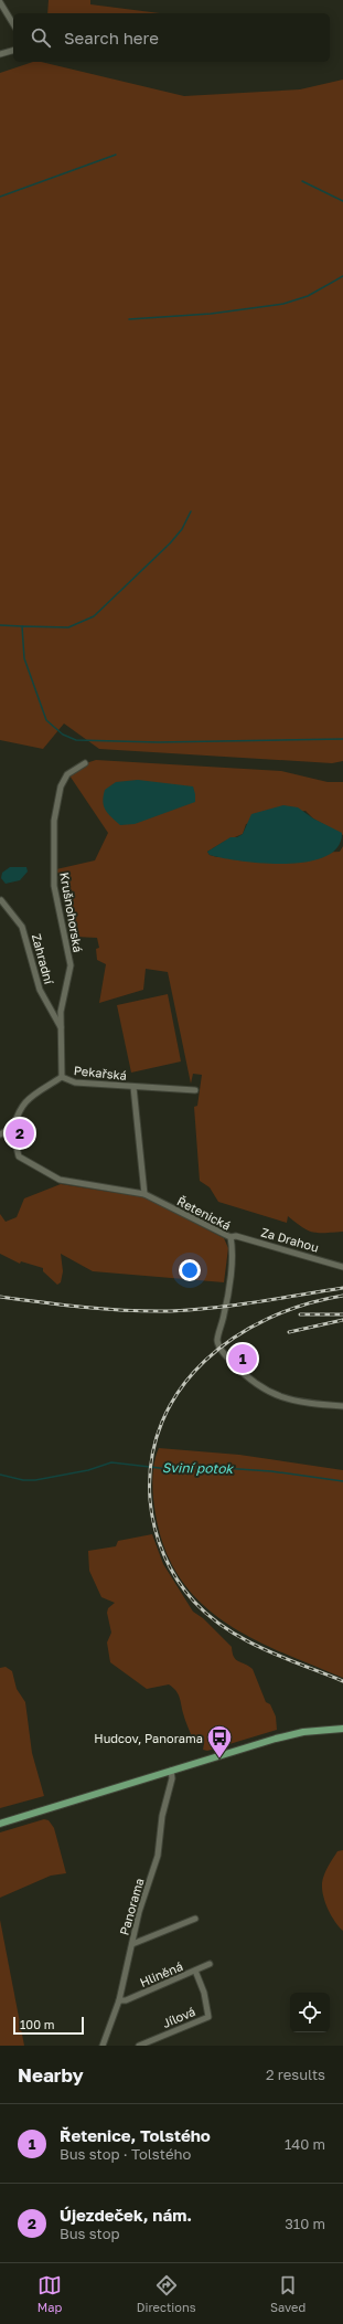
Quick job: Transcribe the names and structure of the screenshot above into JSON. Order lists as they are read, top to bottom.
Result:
{
  "streets": {
    "street": [
      "Krušnohorská",
      "Zahradní",
      "Pekařská",
      "Řetenická",
      "Za Drahou",
      "Panorama",
      "Hliněná",
      "Jílová"
    ]
  },
  "crossings": [
    ["Krušnohorská", "Zahradní"],
    ["Krušnohorská", "Pekařská"],
    ["Pekařská", "Řetenická"],
    ["Řetenická", "Za Drahou"],
    ["Panorama", "Hliněná"],
    ["Hliněná", "Jílová"]
  ],
  "water": ["Sviní potok"],
  "places": {
    "bus stop": ["Hudcov, Panorama"]
  },
  "scale_bar": "100 m",
  "page": {
    "search": "Search here",
    "pins": ["2", "1"],
    "scale": "100 m",
    "heading": ["Nearby", "2 results"],
    "list": [
      {
        "mark": "1",
        "name": "Řetenice, Tolstého",
        "note": "Bus stop · Tolstého",
        "value": "140 m"
      },
      {
        "mark": "2",
        "name": "Újezdeček, nám.",
        "note": "Bus stop",
        "value": "310 m"
      }
    ],
    "nav": ["Map", "Directions", "Saved"]
  }
}
